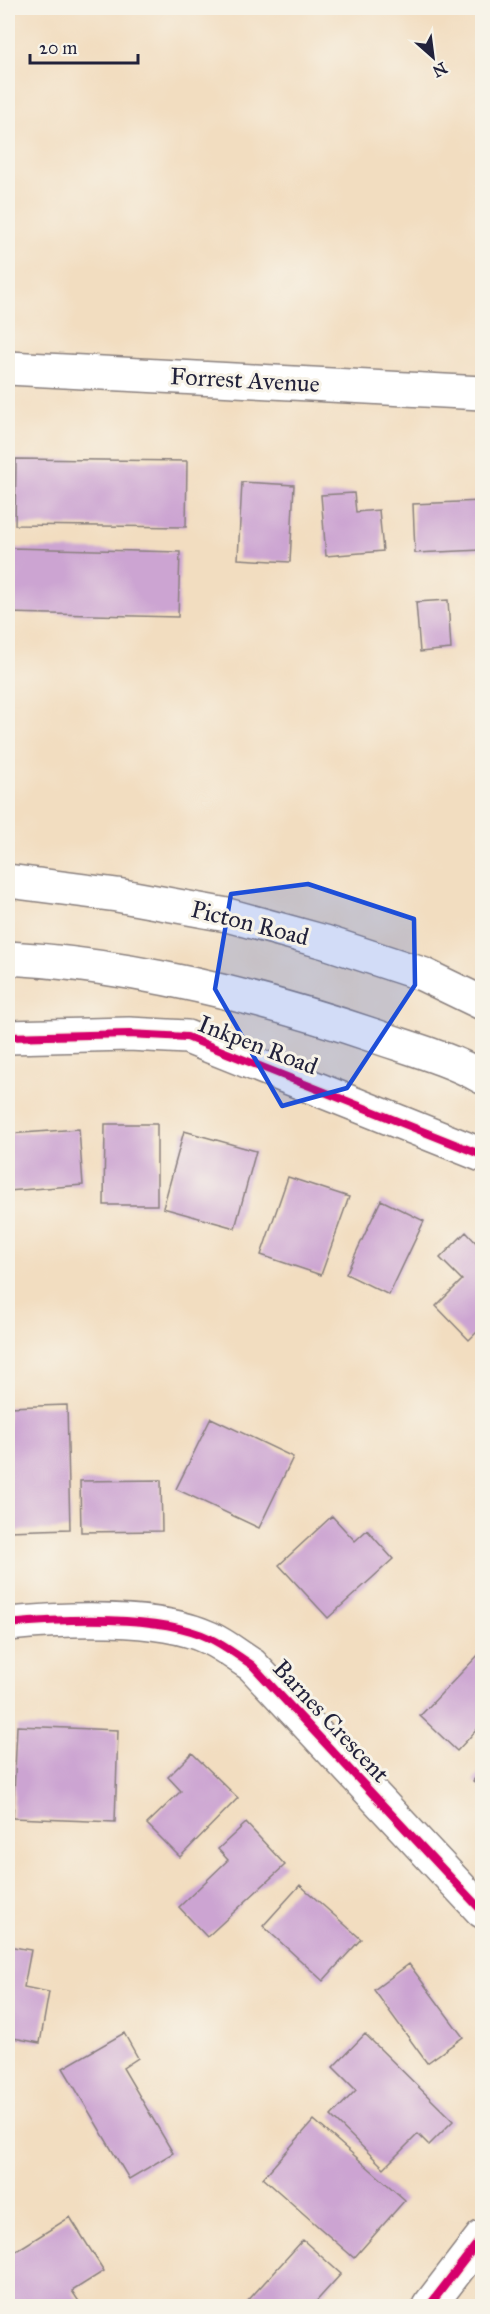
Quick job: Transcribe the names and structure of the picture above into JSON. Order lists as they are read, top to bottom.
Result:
{
  "streets": {
    "main road": [
      "Forrest Avenue",
      "Picton Road",
      "Inkpen Road",
      "Barnes Crescent"
    ]
  },
  "scale_bar": "20 m",
  "north": "bottom right"
}
